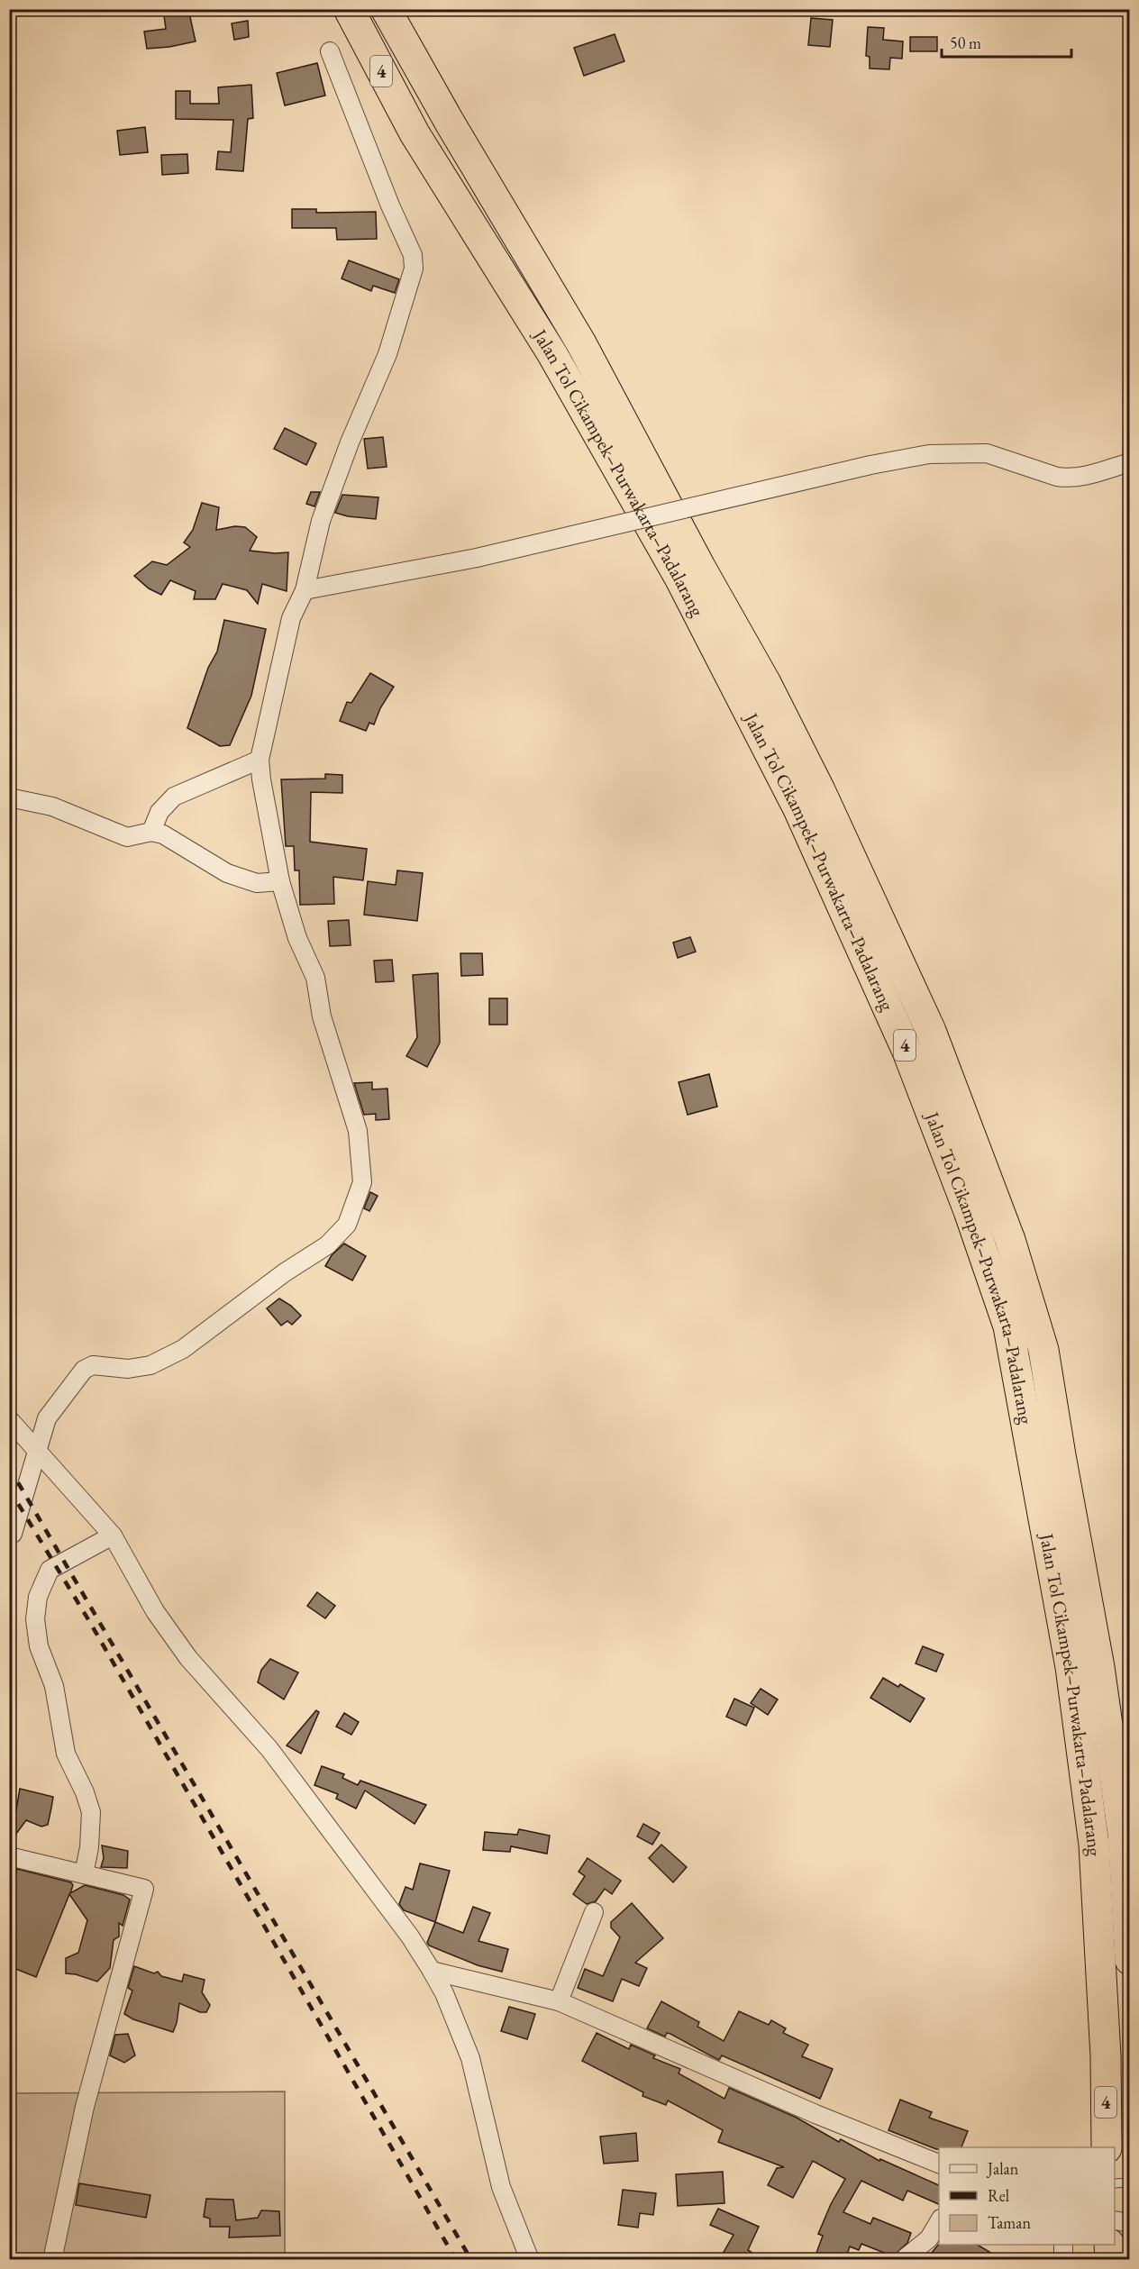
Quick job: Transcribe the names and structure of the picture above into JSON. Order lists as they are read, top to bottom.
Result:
{
  "streets": {
    "highway": ["4", "Jalan Tol Cikampek–Purwakarta–Padalarang"]
  },
  "legend": ["Jalan", "Rel", "Taman"],
  "scale_bar": "50 m"
}
